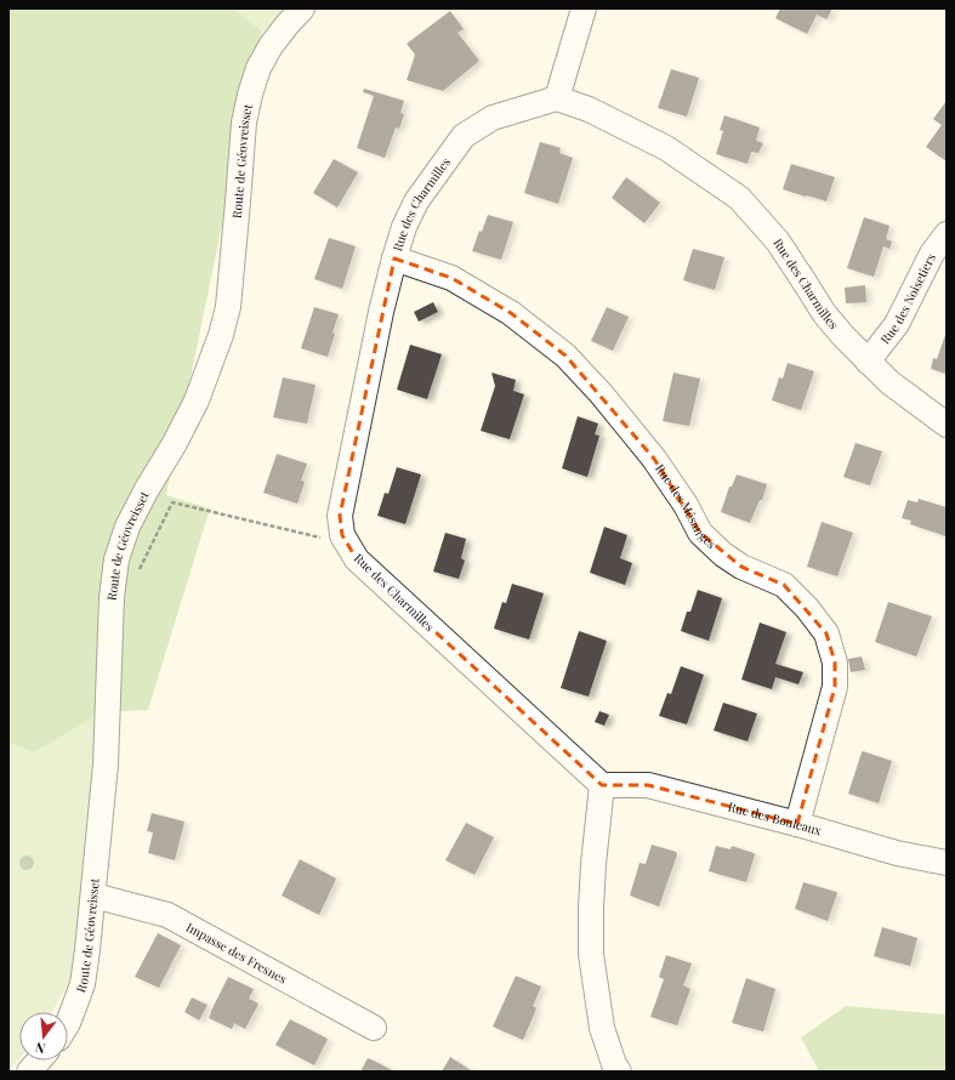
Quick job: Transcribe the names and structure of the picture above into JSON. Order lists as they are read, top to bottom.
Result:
{
  "streets": {
    "street": [
      "Route de Géovreisset",
      "Rue des Charmilles",
      "Rue des Noisetiers",
      "Rue des Mésanges",
      "Rue des Bouleaux",
      "Impasse des Fresnes"
    ]
  },
  "crossings": [
    ["Route de Géovreisset", "Impasse des Fresnes"],
    ["Rue des Charmilles", "Rue des Noisetiers"],
    ["Rue des Charmilles", "Rue des Mésanges"],
    ["Rue des Charmilles", "Rue des Bouleaux"],
    ["Rue des Mésanges", "Rue des Bouleaux"]
  ],
  "north": "bottom"
}
